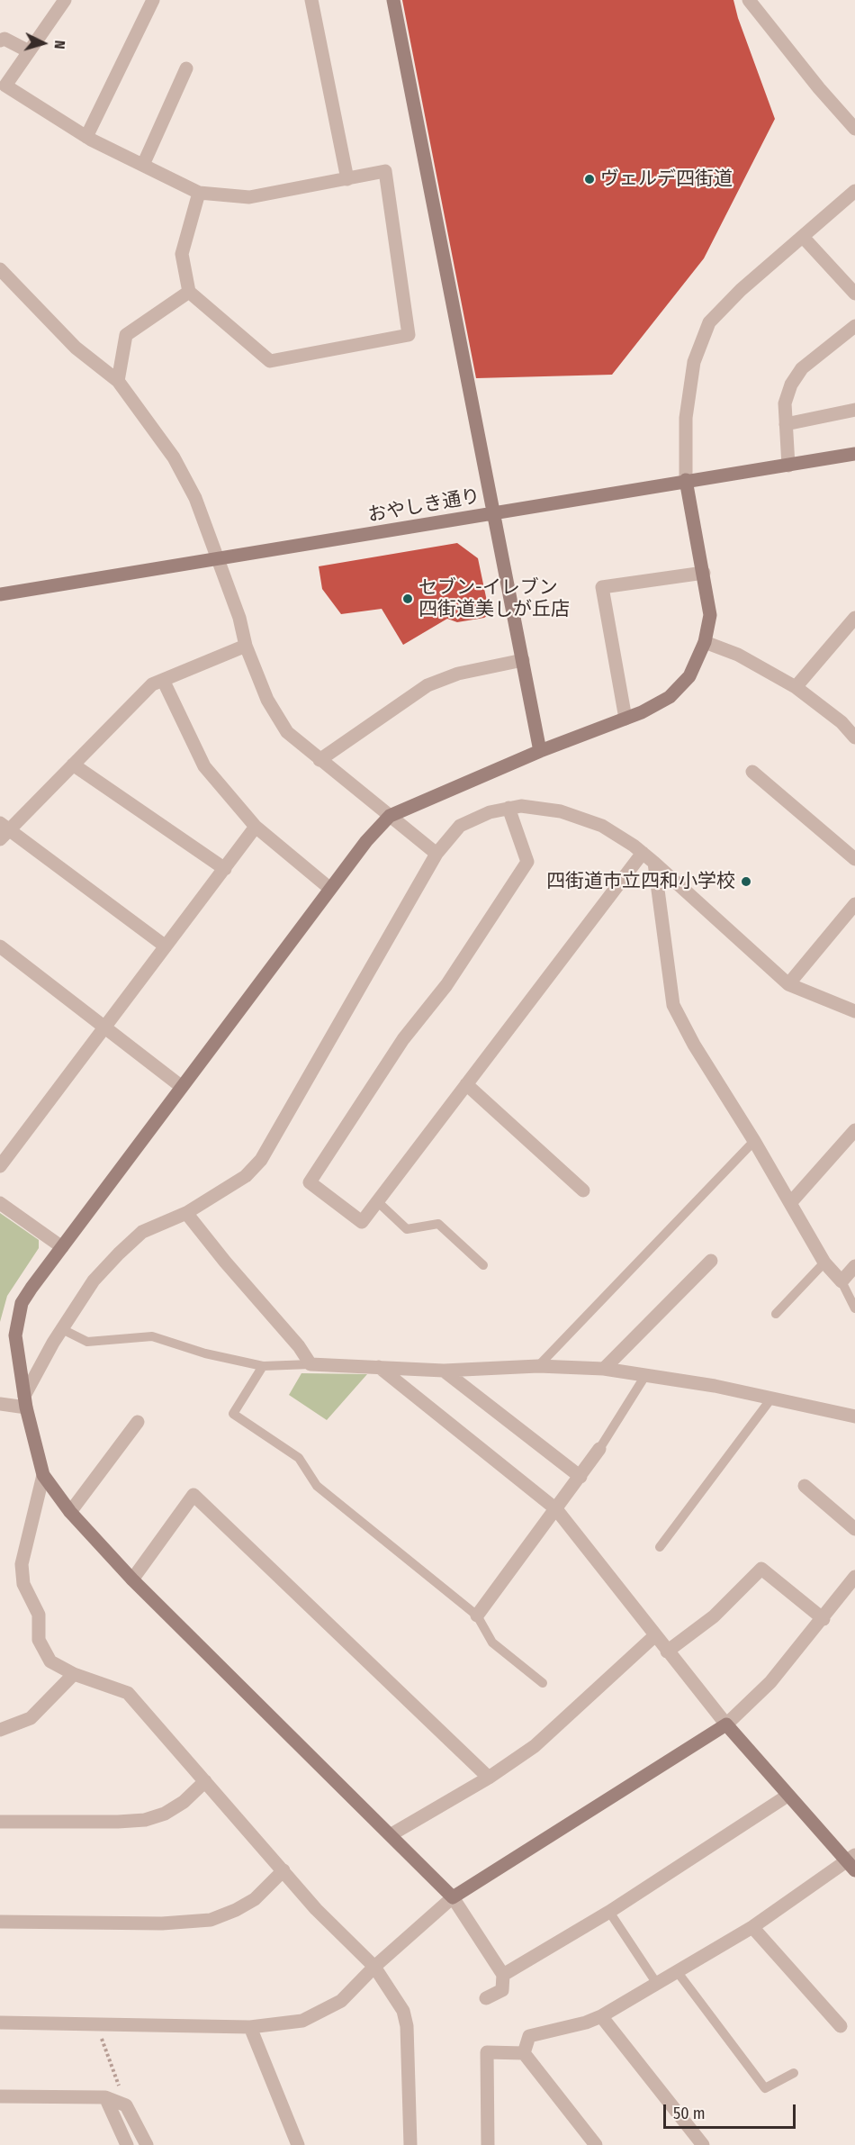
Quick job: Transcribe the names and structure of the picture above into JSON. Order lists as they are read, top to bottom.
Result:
{
  "streets": {
    "street": ["おやしき通り"]
  },
  "places": ["ヴェルデ四街道", "セブン-イレブン 四街道美しが丘店", "四街道市立四和小学校"],
  "scale_bar": "50 m",
  "north": "right"
}
